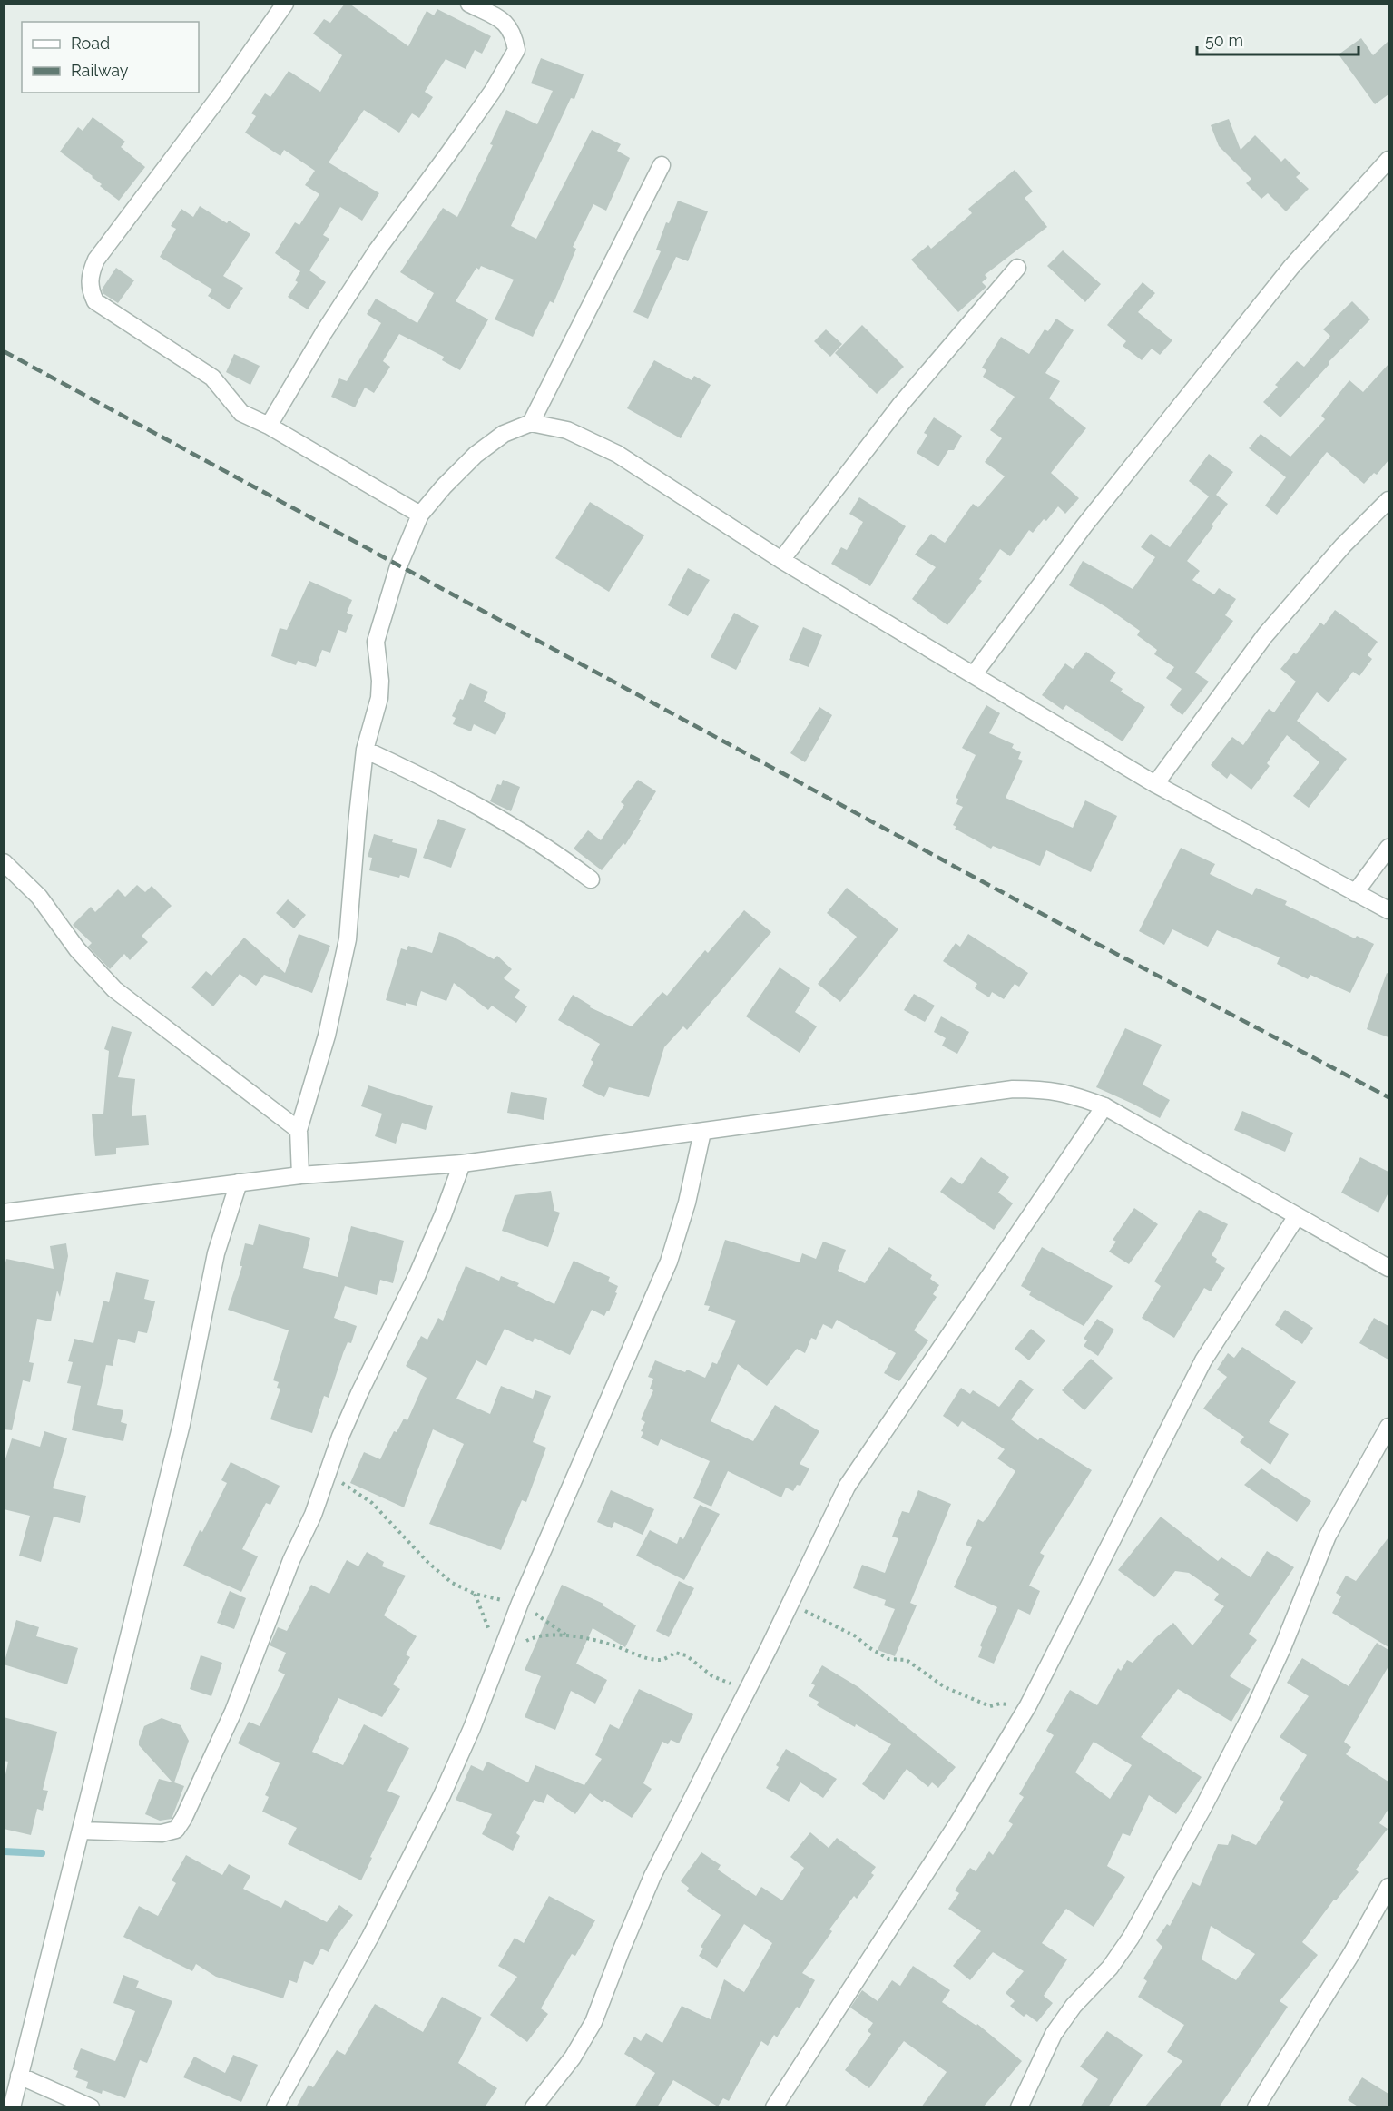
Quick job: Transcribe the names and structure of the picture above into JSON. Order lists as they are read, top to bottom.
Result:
{
  "legend": ["Road", "Railway"],
  "scale_bar": "50 m"
}
